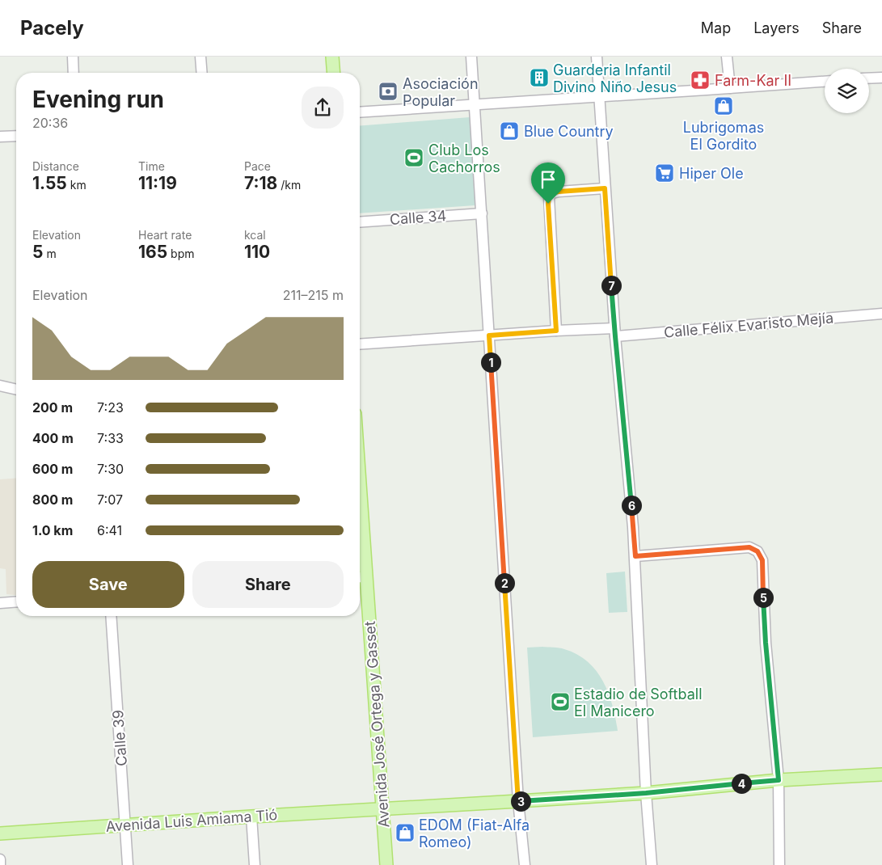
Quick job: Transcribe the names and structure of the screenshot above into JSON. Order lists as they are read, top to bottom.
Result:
{
  "streets": {
    "main road": ["Avenida José Ortega y Gasset", "Avenida Luis Amiama Tió"],
    "street": ["Calle 34", "Calle Félix Evaristo Mejía", "Calle 39"]
  },
  "crossings": [
    ["Avenida José Ortega y Gasset", "Avenida Luis Amiama Tió"],
    ["Calle 39", "Avenida Luis Amiama Tió"]
  ],
  "places": {
    "building": ["Guarderia Infantil Divino Niño Jesus"],
    "pharmacy": ["Farm-Kar II"],
    "bank": ["Asociación Popular"],
    "shop": ["Lubrigomas El Gordito", "Blue Country", "EDOM (Fiat-Alfa Romeo)"],
    "sports": ["Club Los Cachorros", "Estadio de Softball El Manicero"],
    "supermarket": ["Hiper Ole"]
  },
  "page": {
    "header": "Pacely",
    "nav": ["Map", "Layers", "Share"],
    "heading": ["Evening run", "20:36"],
    "stats": [
      ["Distance", "1.55 km"],
      ["Time", "11:19"],
      ["Pace", "7:18 /km"],
      ["Elevation", "5 m"],
      ["Heart rate", "165 bpm"],
      ["kcal", "110"]
    ],
    "pins": [
      "7",
      "1",
      "6",
      "2",
      "5",
      "4",
      "3"
    ],
    "chart": ["Elevation", "211–215 m"],
    "list": [
      {
        "name": "200 m",
        "note": "7:23"
      },
      {
        "name": "400 m",
        "note": "7:33"
      },
      {
        "name": "600 m",
        "note": "7:30"
      },
      {
        "name": "800 m",
        "note": "7:07"
      },
      {
        "name": "1.0 km",
        "note": "6:41"
      }
    ],
    "buttons": ["Save", "Share"]
  }
}
